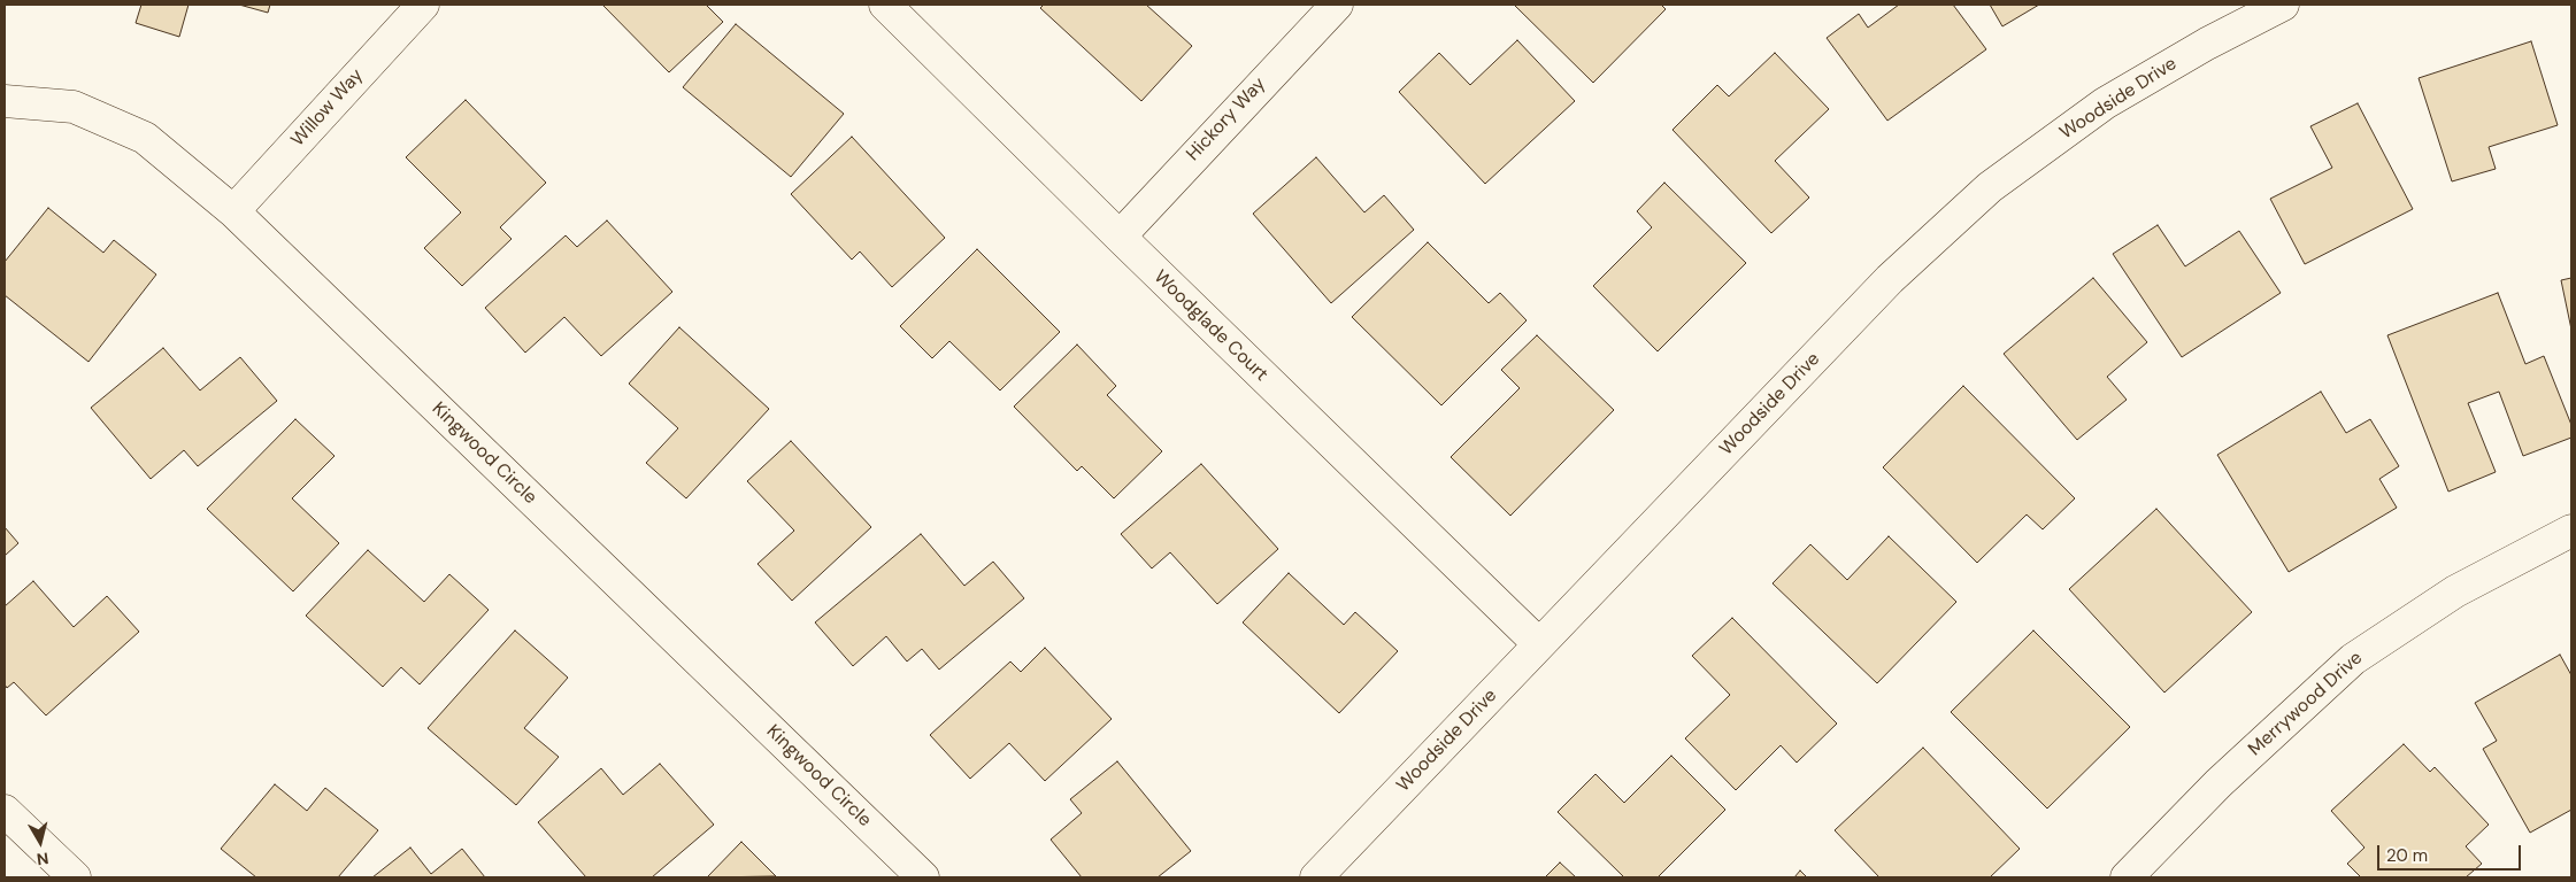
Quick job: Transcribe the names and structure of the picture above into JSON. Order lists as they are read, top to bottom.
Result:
{
  "streets": {
    "street": [
      "Woodside Drive",
      "Willow Way",
      "Hickory Way",
      "Woodglade Court",
      "Kingwood Circle",
      "Merrywood Drive"
    ]
  },
  "crossings": [
    ["Woodside Drive", "Woodglade Court"],
    ["Willow Way", "Kingwood Circle"],
    ["Hickory Way", "Woodglade Court"]
  ],
  "scale_bar": "20 m",
  "north": "bottom"
}
